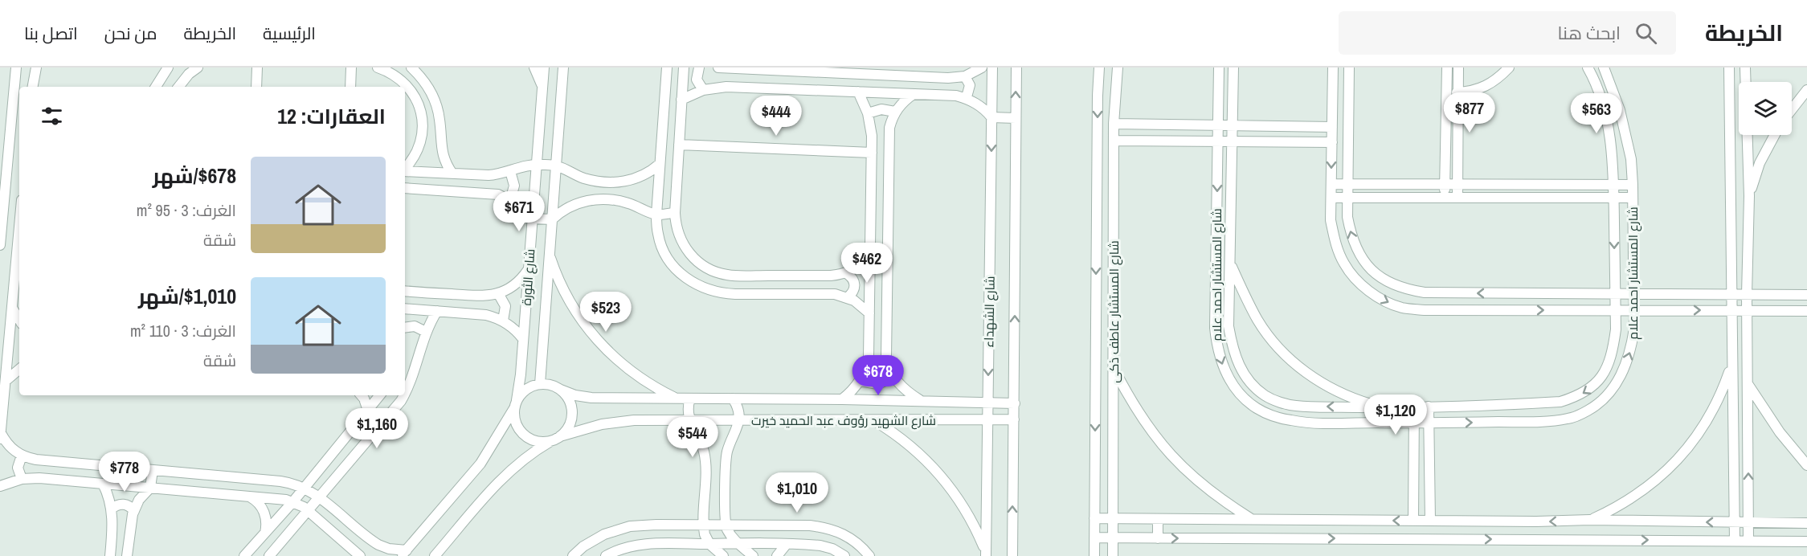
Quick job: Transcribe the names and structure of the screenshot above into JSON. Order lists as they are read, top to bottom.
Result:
{
  "streets": {
    "street": [
      "شارع المستشار احمد علام",
      "شارع الثورة",
      "شارع الشهداء",
      "شارع المستشار عاطف ذكى",
      "شارع الشهيد رؤوف عبد الحميد خيرت"
    ]
  },
  "crossings": [
    ["شارع الثورة", "شارع الشهيد رؤوف عبد الحميد خيرت"],
    ["شارع الشهداء", "شارع الشهيد رؤوف عبد الحميد خيرت"]
  ],
  "page": {
    "header": "الخريطة",
    "search": "ابحث هنا",
    "nav": [
      "الرئيسية",
      "الخريطة",
      "من نحن",
      "اتصل بنا"
    ],
    "heading": "العقارات: 12",
    "price": [
      "$877",
      "$563",
      "$444",
      "$671",
      "$462",
      "$523",
      "$678",
      "$1,120",
      "$1,160",
      "$544",
      "$778",
      "$1,010"
    ],
    "list": [
      {
        "name": "$678/شهر",
        "note": "الغرف: 3 · 95 m² · شقة"
      },
      {
        "name": "$1,010/شهر",
        "note": "الغرف: 3 · 110 m² · شقة"
      }
    ]
  }
}
